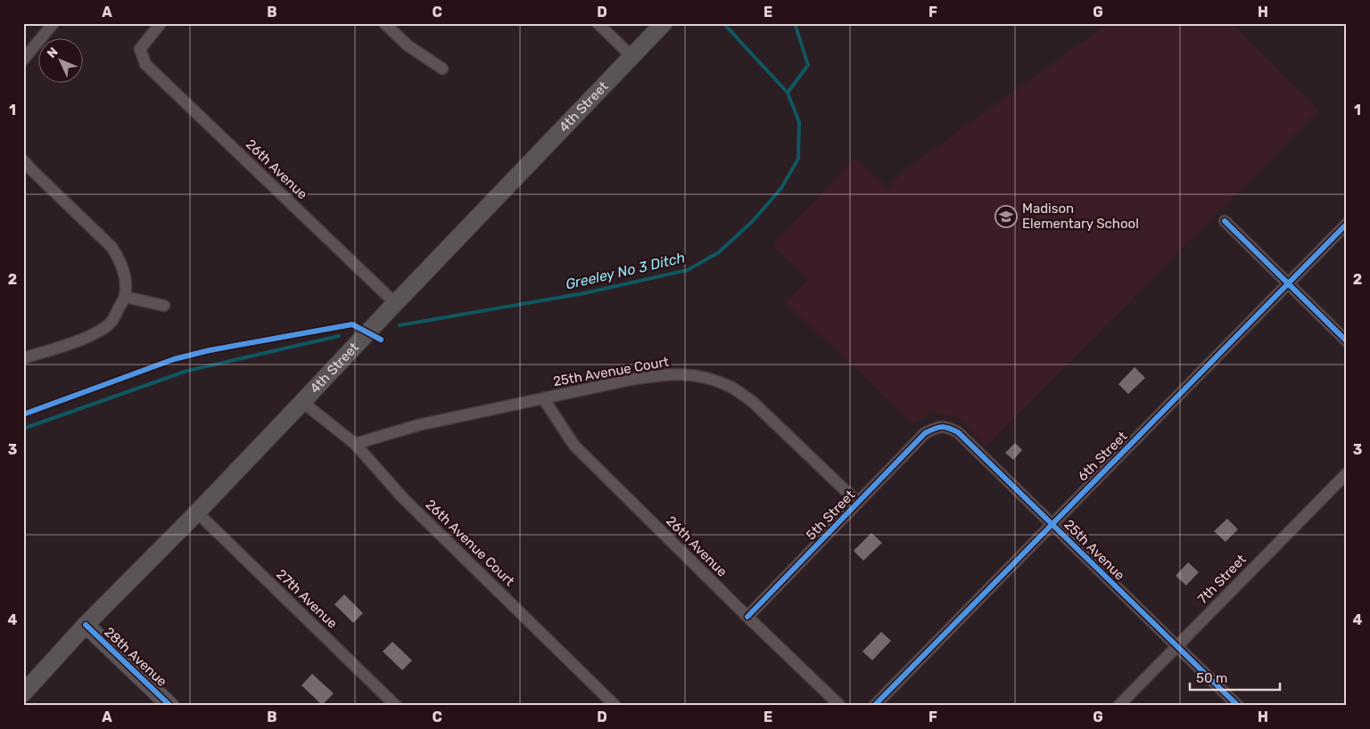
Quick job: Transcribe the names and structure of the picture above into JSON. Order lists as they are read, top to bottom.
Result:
{
  "streets": {
    "main road": ["4th Street", "28th Avenue"],
    "street": [
      "26th Avenue",
      "25th Avenue Court",
      "6th Street",
      "5th Street",
      "26th Avenue Court",
      "25th Avenue",
      "7th Street",
      "27th Avenue"
    ]
  },
  "crossings": [
    ["4th Street", "26th Avenue"],
    ["4th Street", "26th Avenue Court"],
    ["4th Street", "27th Avenue"],
    ["4th Street", "28th Avenue"],
    ["26th Avenue", "25th Avenue Court"],
    ["26th Avenue", "5th Street"],
    ["25th Avenue Court", "5th Street"],
    ["25th Avenue Court", "26th Avenue Court"],
    ["6th Street", "25th Avenue"],
    ["5th Street", "25th Avenue"],
    ["25th Avenue", "7th Street"]
  ],
  "water": ["Greeley No 3 Ditch"],
  "places": {
    "school or university": ["Madison Elementary School"]
  },
  "scale_bar": "50 m",
  "north": "top left",
  "grid": {
    "columns": [
      "A",
      "B",
      "C",
      "D",
      "E",
      "F",
      "G",
      "H"
    ],
    "rows": [
      "1",
      "2",
      "3",
      "4"
    ]
  }
}
